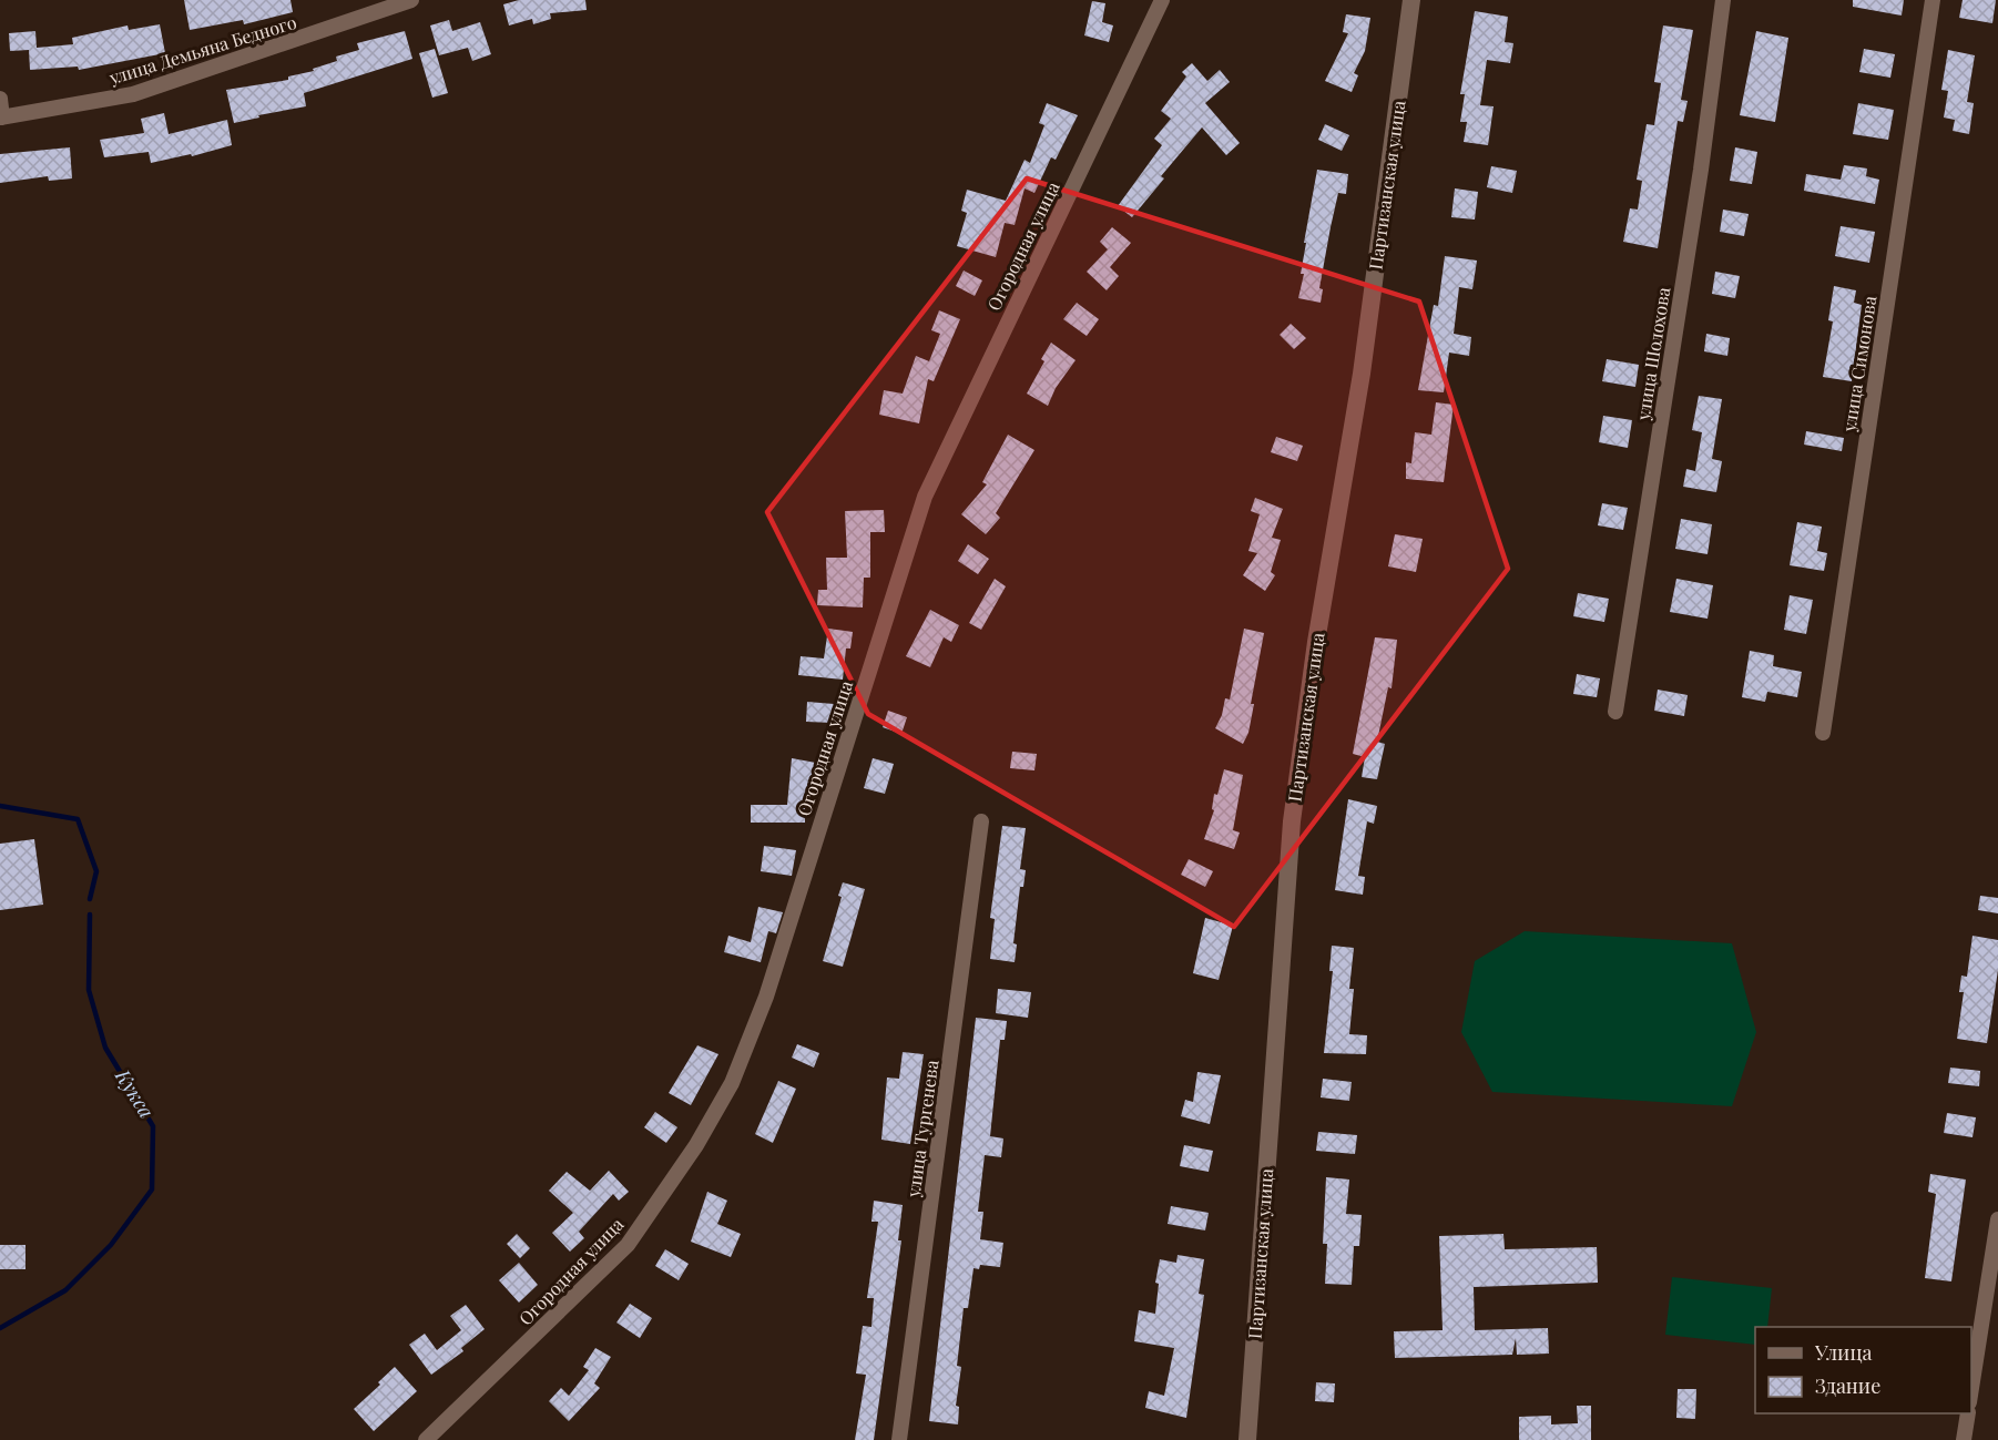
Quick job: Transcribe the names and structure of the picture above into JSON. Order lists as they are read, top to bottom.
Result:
{
  "streets": {
    "street": [
      "улица Демьяна Бедного",
      "Партизанская улица",
      "Огородная улица",
      "улица Шолохова",
      "улица Симонова",
      "улица Тургенева"
    ]
  },
  "water": ["Кукса"],
  "legend": ["Улица", "Здание"]
}
